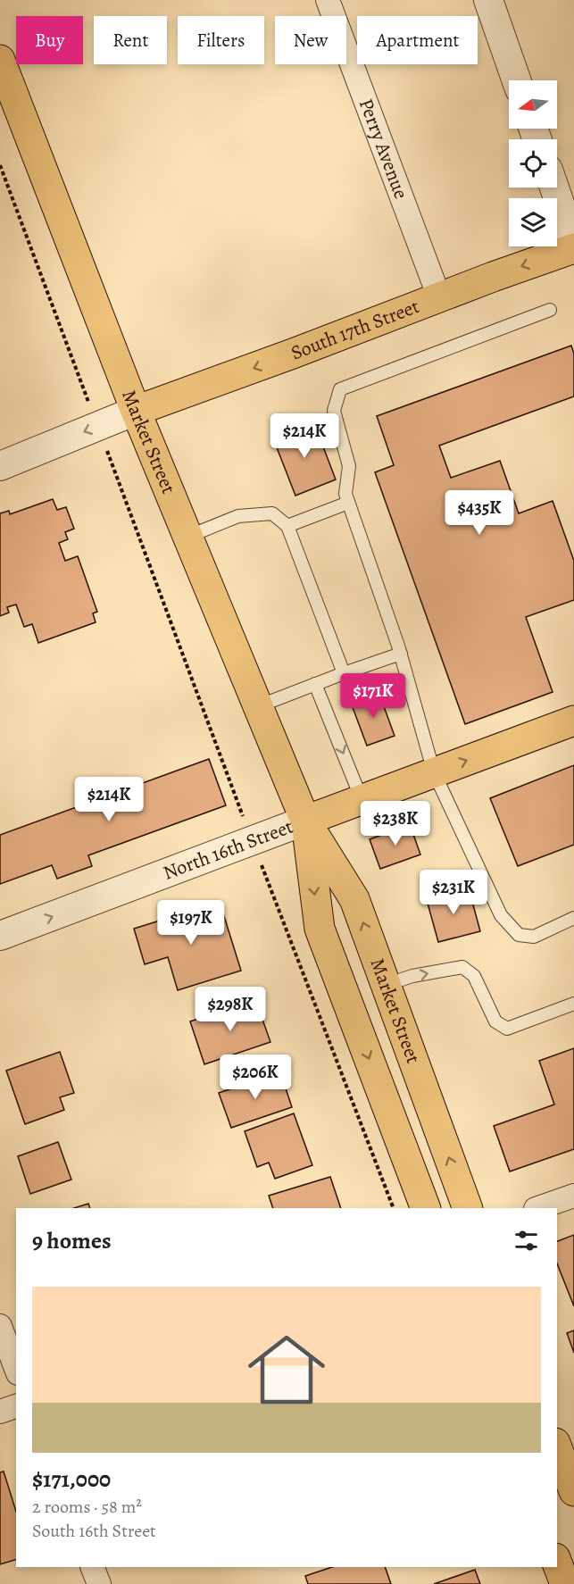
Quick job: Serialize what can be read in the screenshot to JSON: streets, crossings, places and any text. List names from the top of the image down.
{
  "streets": {
    "main road": ["South 17th Street", "Market Street"],
    "street": ["Perry Avenue", "North 16th Street"]
  },
  "crossings": [
    ["Perry Avenue", "South 17th Street"],
    ["South 17th Street", "Market Street"],
    ["Market Street", "North 16th Street"]
  ],
  "one_way": ["South 17th Street", "North 16th Street"],
  "north": "left",
  "page": {
    "chip": [
      "Buy",
      "Rent",
      "Filters",
      "New",
      "Apartment"
    ],
    "price": [
      "$214K",
      "$435K",
      "$171K",
      "$214K",
      "$238K",
      "$231K",
      "$197K",
      "$298K",
      "$206K"
    ],
    "heading": "9 homes",
    "list": [
      {
        "name": "$171,000",
        "note": "2 rooms · 58 m² · South 16th Street"
      }
    ]
  }
}
